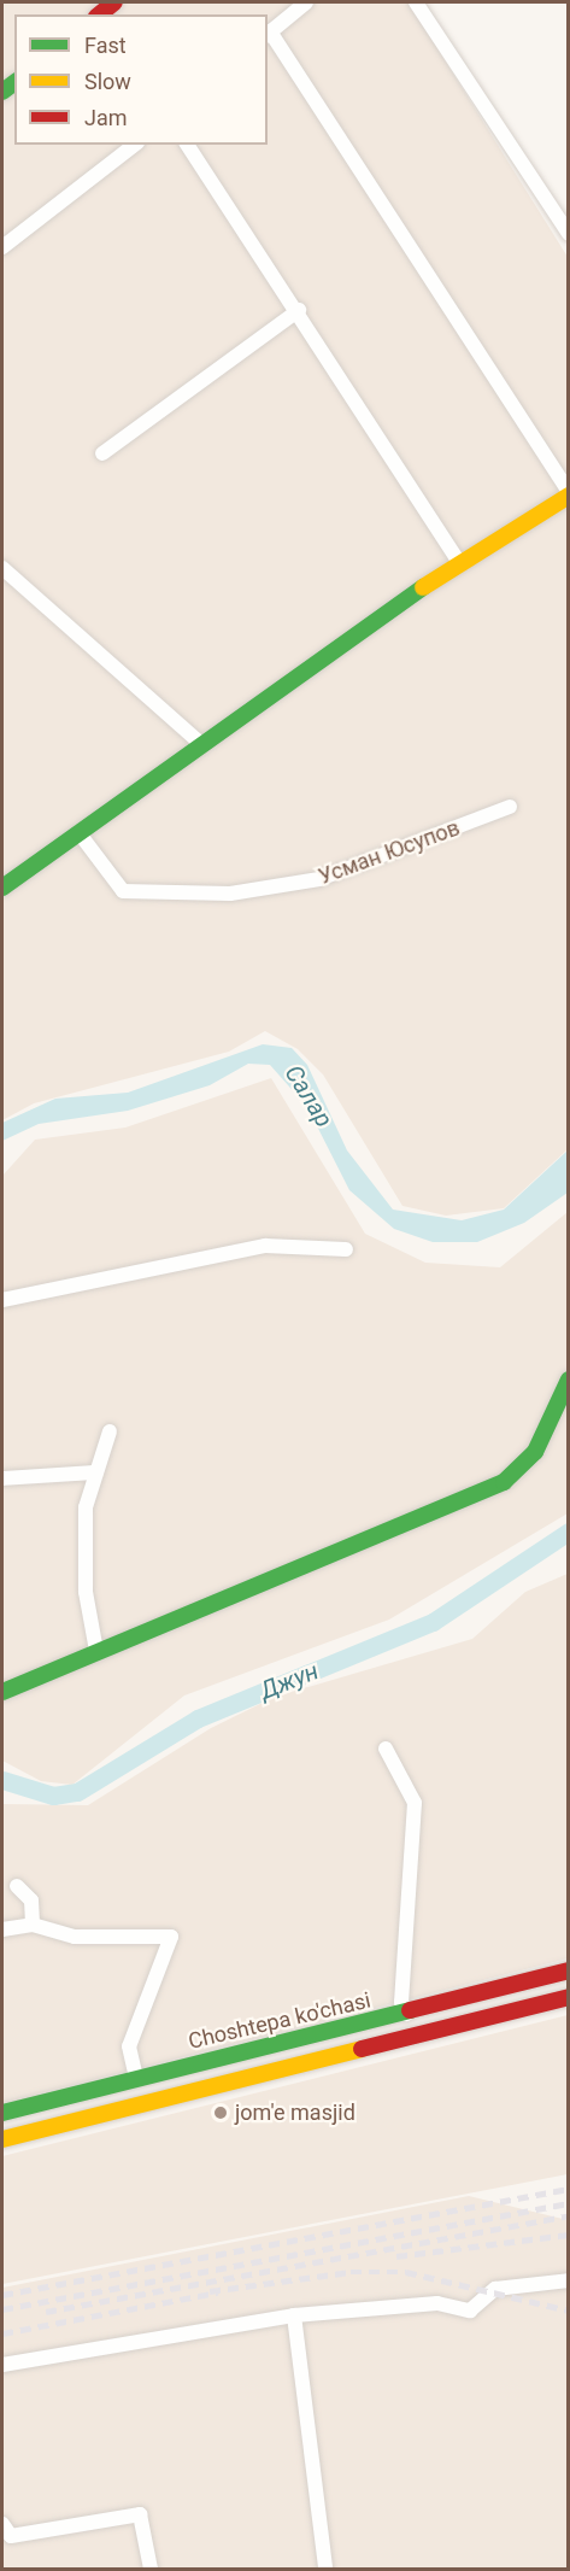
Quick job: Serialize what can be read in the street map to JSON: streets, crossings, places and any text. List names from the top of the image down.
{
  "streets": {
    "street": ["Усман Юсупов", "Choshtepa ko'chasi"]
  },
  "water": ["Салар", "Джун"],
  "places": ["jom'e masjid"],
  "legend": ["Fast", "Slow", "Jam"]
}
